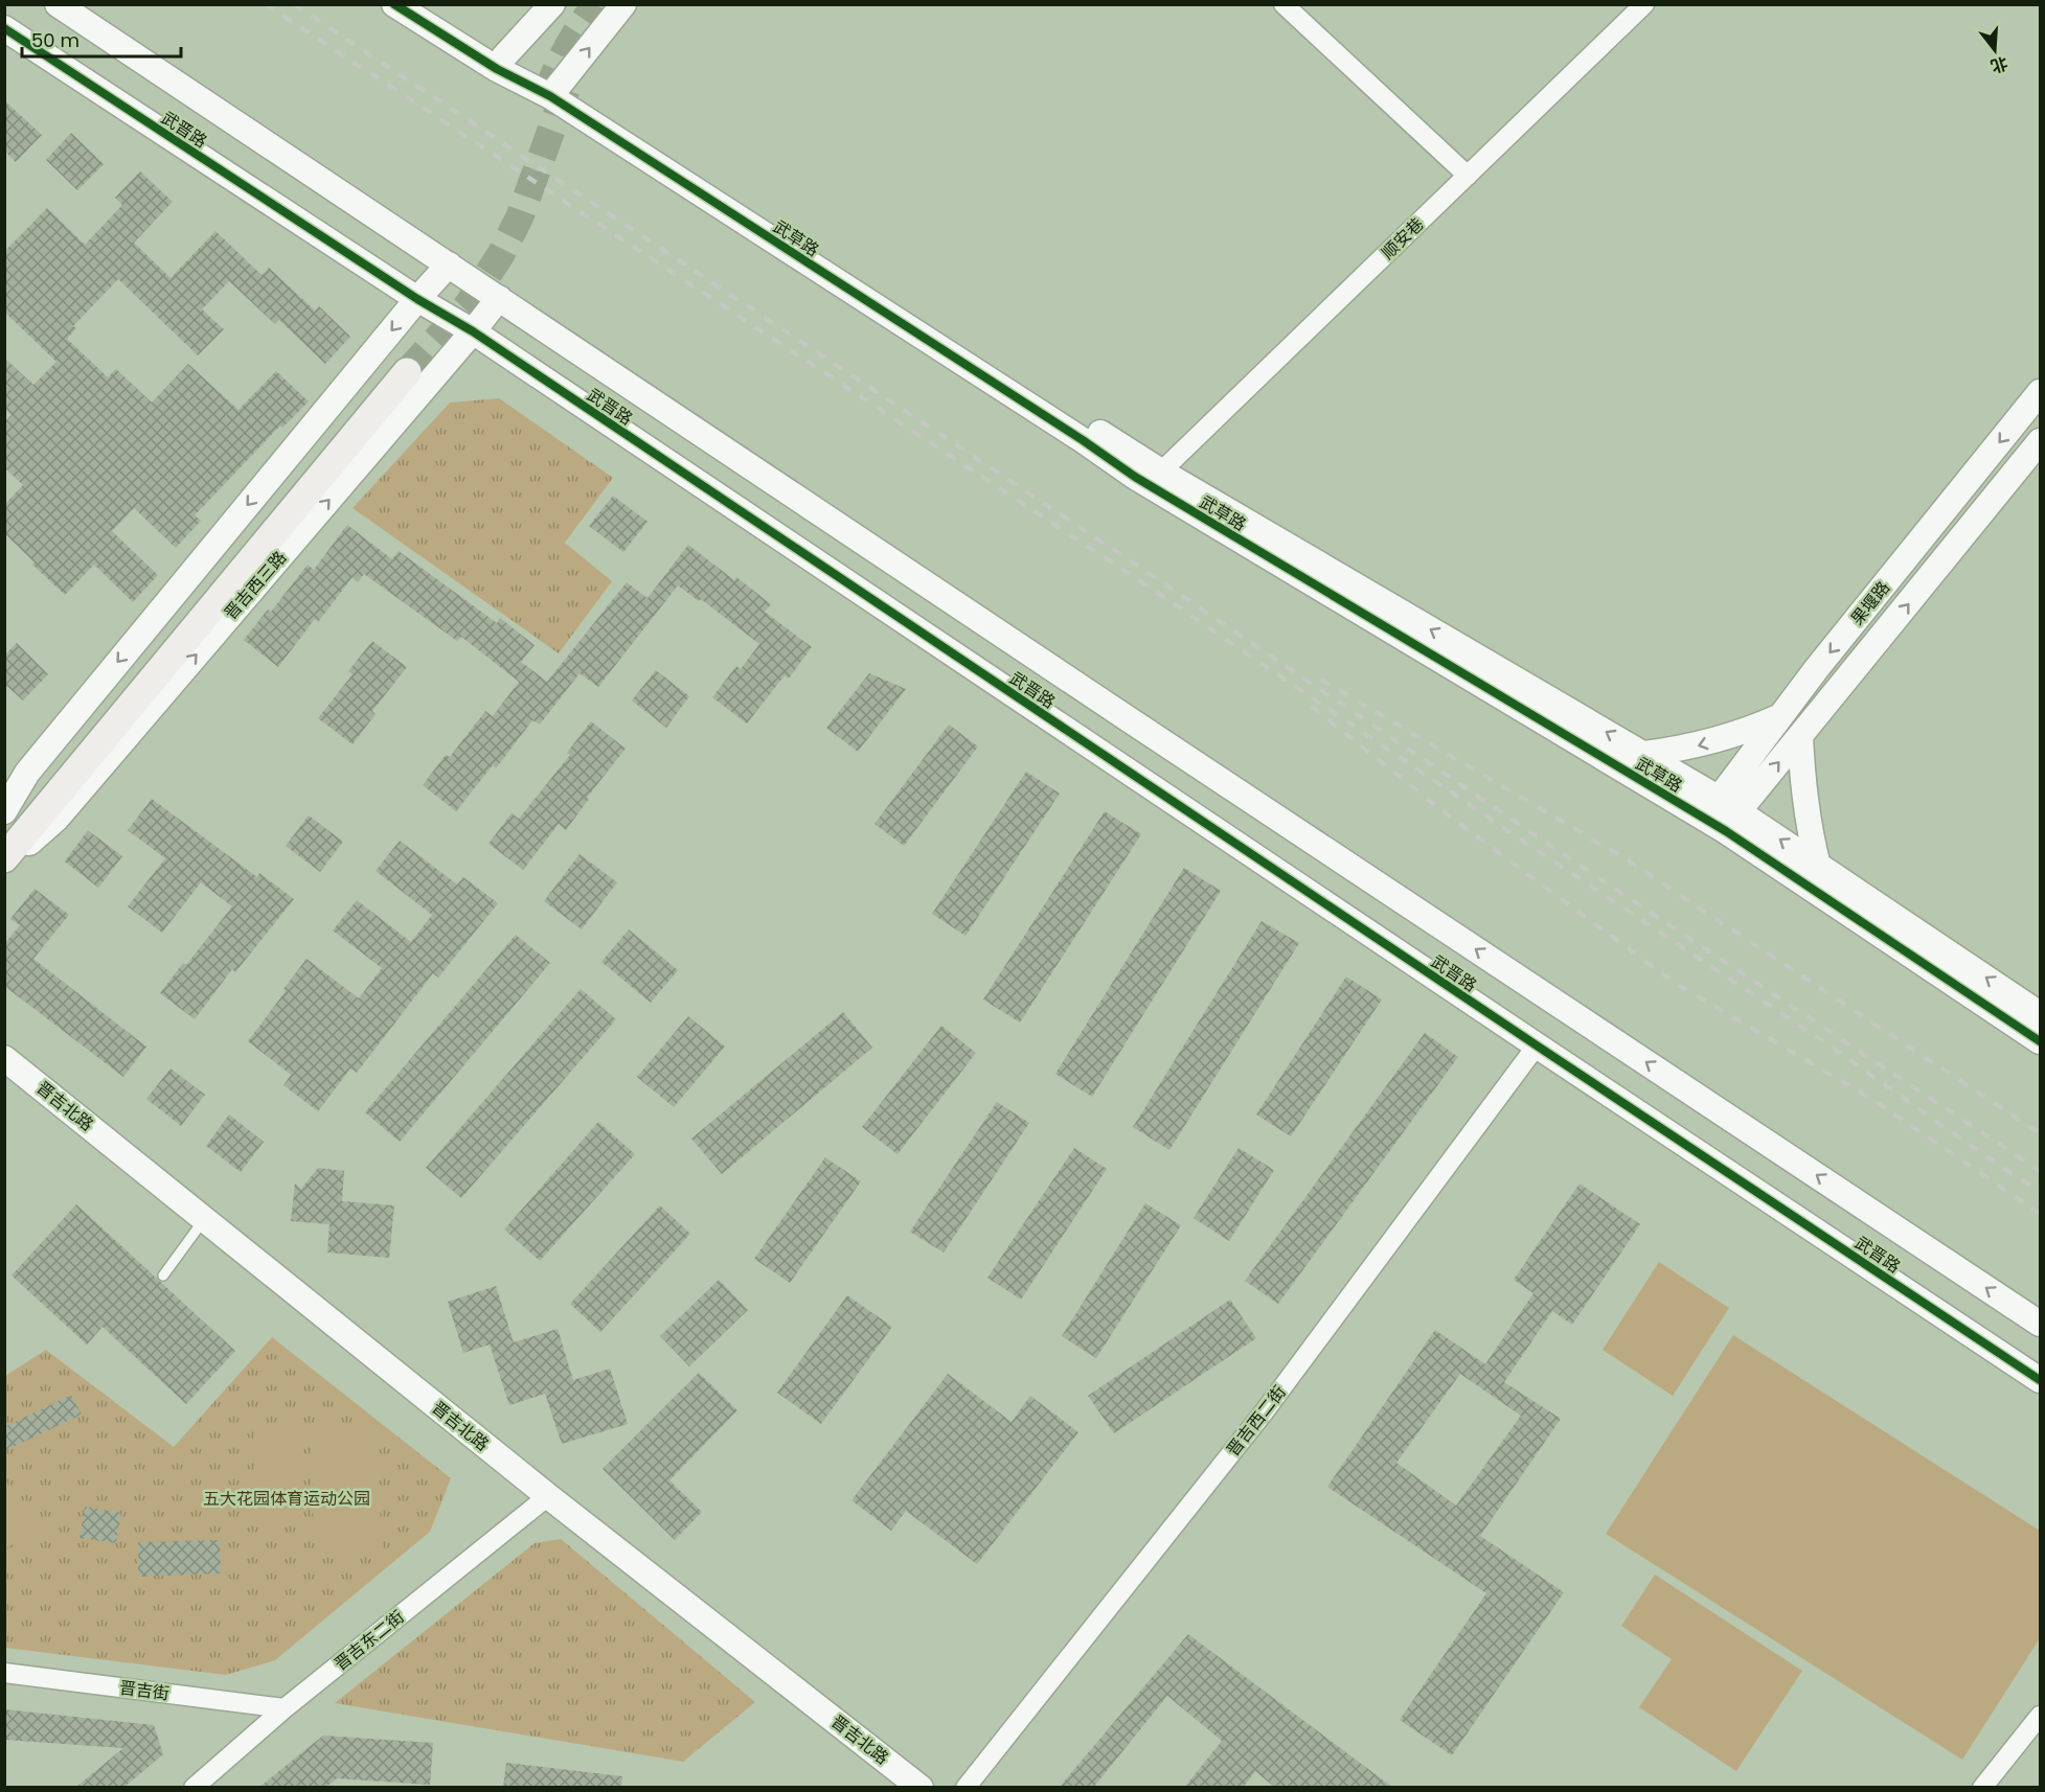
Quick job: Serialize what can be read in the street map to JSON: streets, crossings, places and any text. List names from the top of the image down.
{
  "streets": {
    "main road": ["晋吉西三路"],
    "street": [
      "武晋路",
      "武草路",
      "顺安巷",
      "果堰路",
      "晋吉北路",
      "晋吉西二街",
      "晋吉东二街",
      "晋吉街"
    ]
  },
  "crossings": [
    ["武晋路", "晋吉西三路"],
    ["武晋路", "晋吉西二街"],
    ["武草路", "顺安巷"],
    ["武草路", "果堰路"],
    ["晋吉北路", "晋吉东二街"],
    ["晋吉东二街", "晋吉街"]
  ],
  "parks": ["五大花园体育运动公园"],
  "scale_bar": "50 m",
  "north": "bottom"
}
